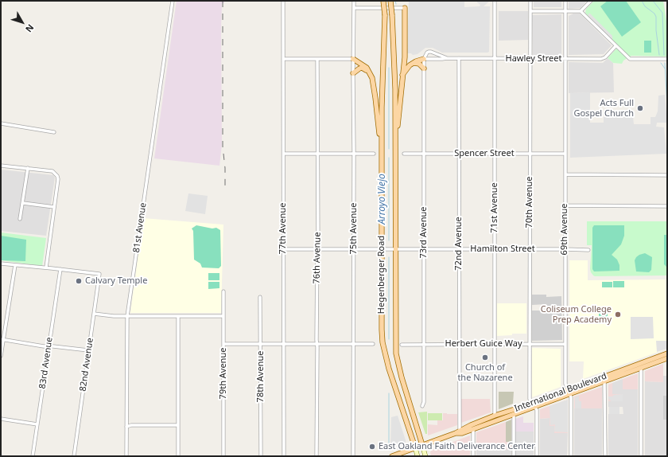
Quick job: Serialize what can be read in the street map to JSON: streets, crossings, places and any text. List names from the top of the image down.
{
  "streets": {
    "main road": ["Hegenberger Road", "International Boulevard"],
    "street": [
      "Hawley Street",
      "Spencer Street",
      "70th Avenue",
      "71st Avenue",
      "81st Avenue",
      "77th Avenue",
      "75th Avenue",
      "69th Avenue",
      "73rd Avenue",
      "72nd Avenue",
      "Hamilton Street",
      "76th Avenue",
      "Herbert Guice Way",
      "83rd Avenue",
      "82nd Avenue",
      "79th Avenue",
      "78th Avenue"
    ]
  },
  "crossings": [
    ["Hawley Street", "70th Avenue"],
    ["Hawley Street", "71st Avenue"],
    ["Hawley Street", "69th Avenue"],
    ["Hawley Street", "73rd Avenue"],
    ["Hawley Street", "72nd Avenue"],
    ["Spencer Street", "70th Avenue"],
    ["Spencer Street", "71st Avenue"],
    ["Spencer Street", "69th Avenue"],
    ["Spencer Street", "73rd Avenue"],
    ["Spencer Street", "72nd Avenue"],
    ["70th Avenue", "Hamilton Street"],
    ["70th Avenue", "Herbert Guice Way"],
    ["70th Avenue", "International Boulevard"],
    ["71st Avenue", "Hamilton Street"],
    ["71st Avenue", "Herbert Guice Way"],
    ["71st Avenue", "International Boulevard"],
    ["77th Avenue", "Hamilton Street"],
    ["75th Avenue", "Hamilton Street"],
    ["69th Avenue", "Hamilton Street"],
    ["69th Avenue", "Herbert Guice Way"],
    ["69th Avenue", "International Boulevard"],
    ["73rd Avenue", "Hamilton Street"],
    ["73rd Avenue", "Herbert Guice Way"],
    ["72nd Avenue", "Hamilton Street"],
    ["72nd Avenue", "Herbert Guice Way"],
    ["72nd Avenue", "International Boulevard"],
    ["Hamilton Street", "76th Avenue"],
    ["Hamilton Street", "Hegenberger Road"],
    ["Hegenberger Road", "International Boulevard"],
    ["83rd Avenue", "82nd Avenue"]
  ],
  "water": ["Arroyo Viejo"],
  "places": [
    "Acts Full Gospel Church",
    "Calvary Temple",
    "Coliseum College Prep Academy",
    "Church of the Nazarene",
    "East Oakland Faith Deliverance Center"
  ],
  "north": "bottom right"
}
